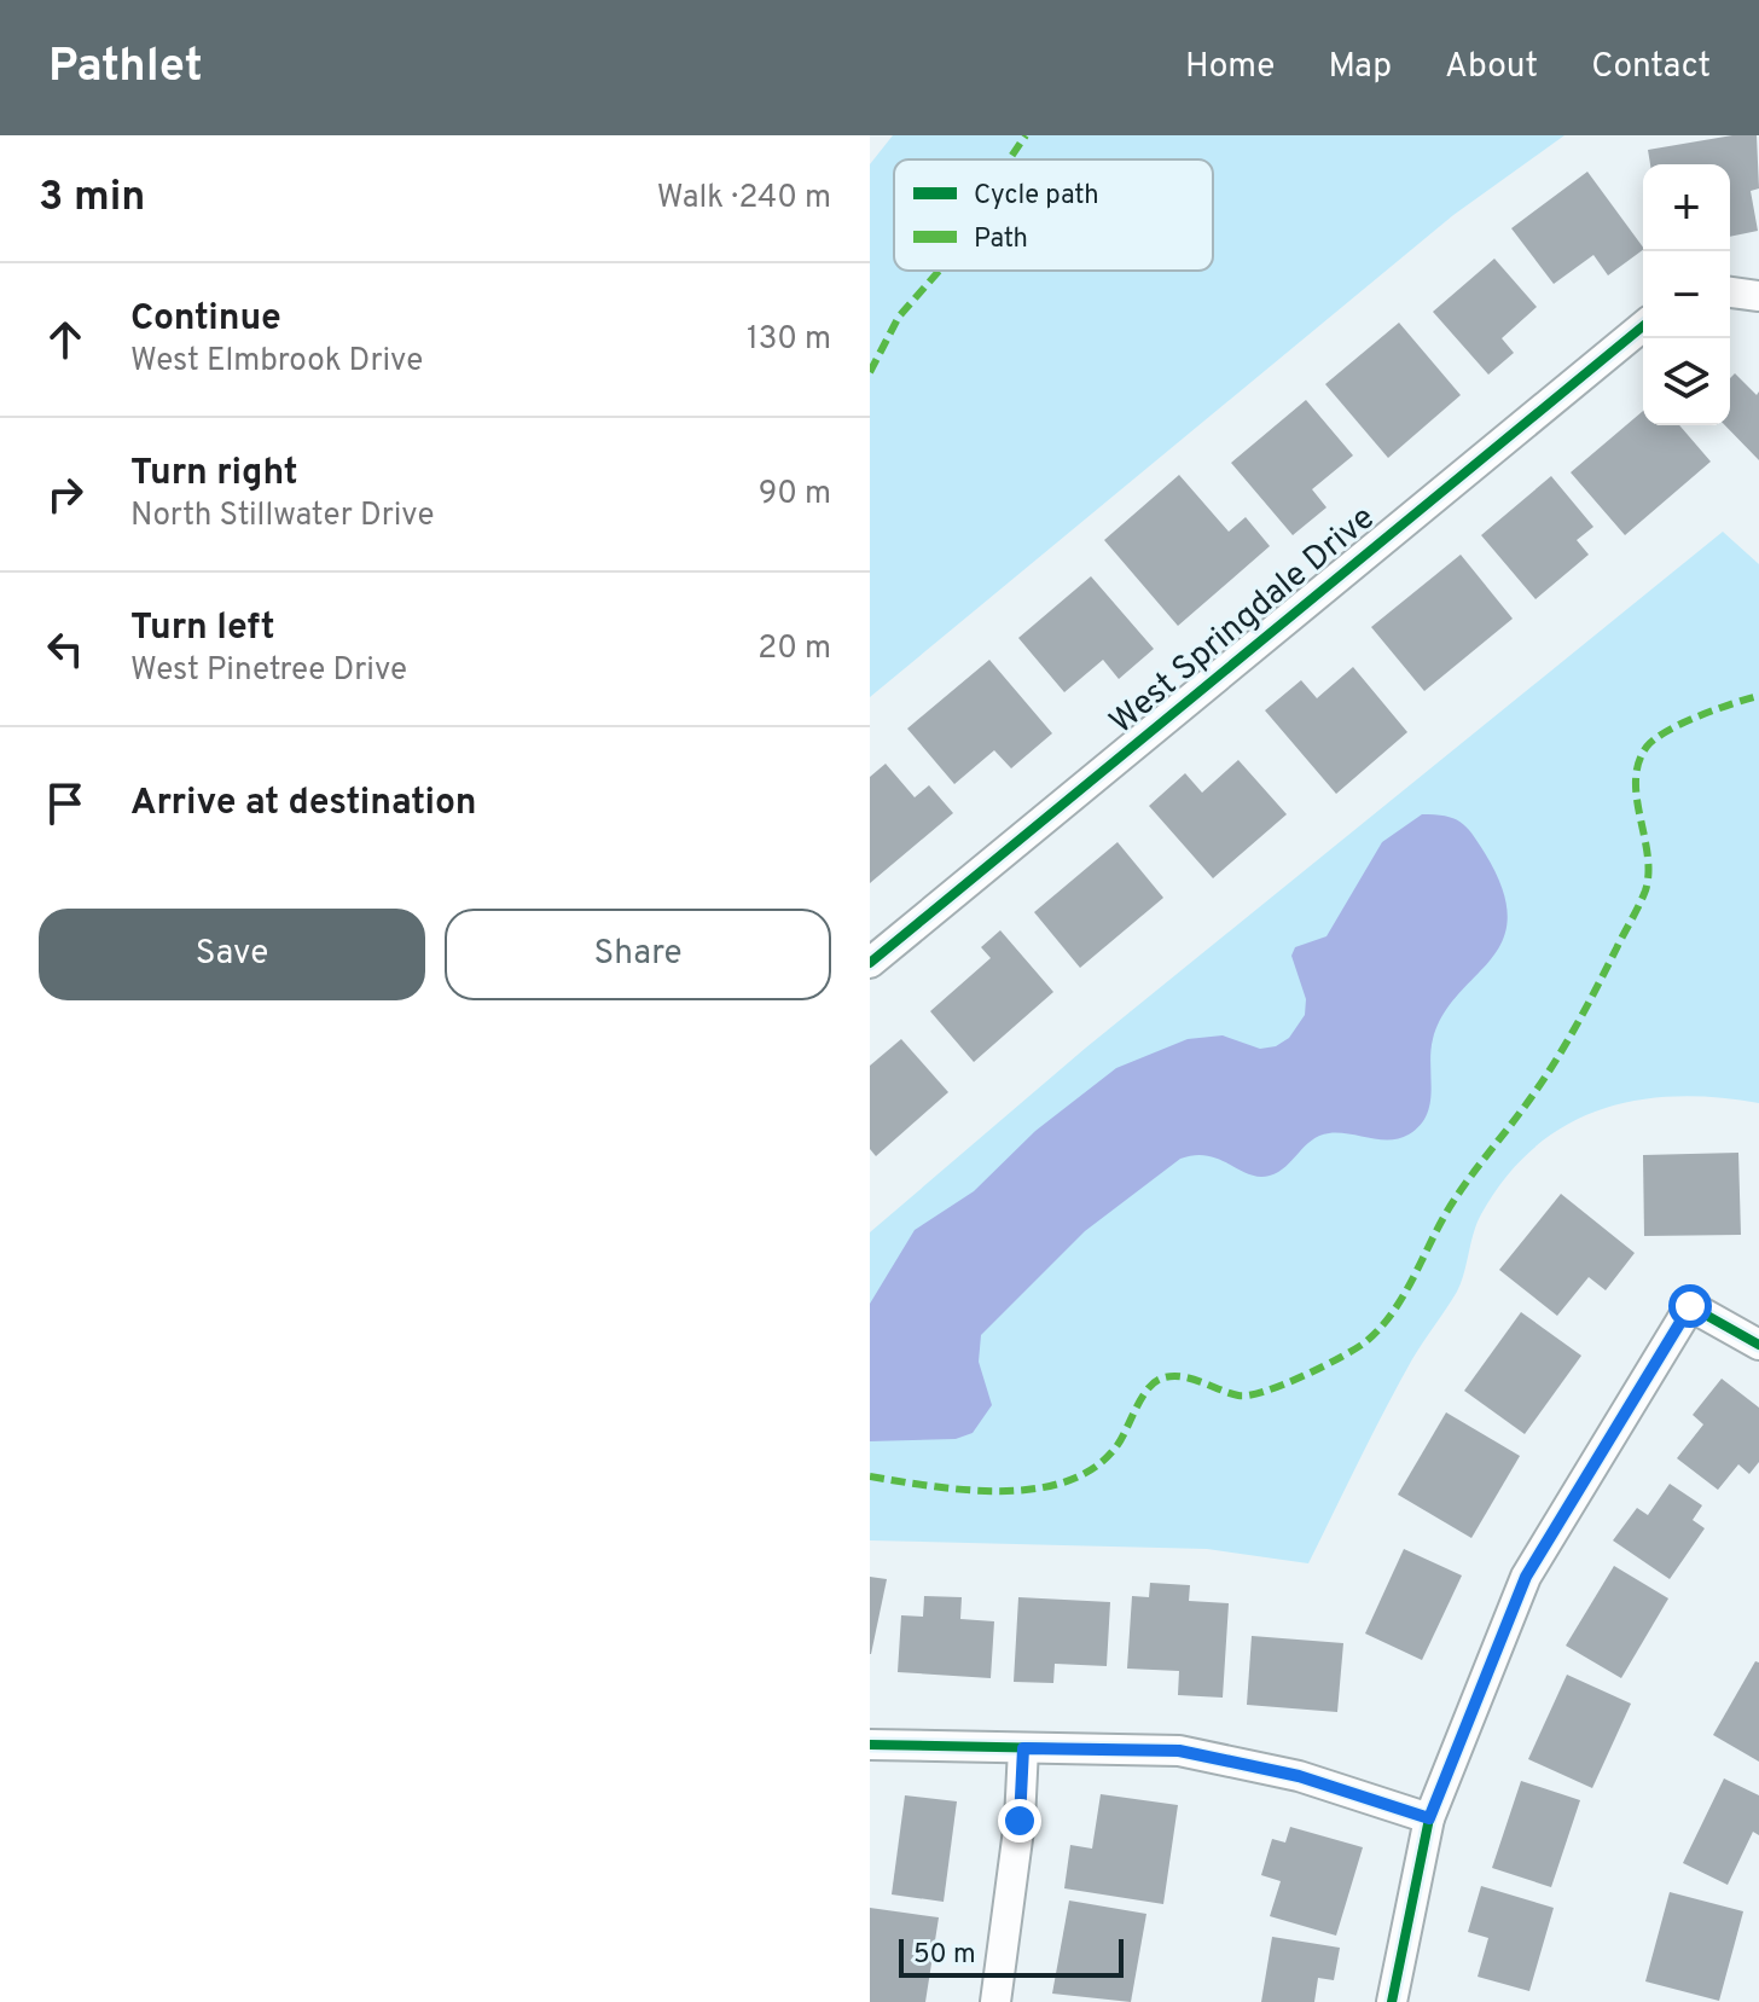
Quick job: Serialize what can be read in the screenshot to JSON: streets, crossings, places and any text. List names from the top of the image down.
{
  "streets": {
    "street": ["West Springdale Drive"]
  },
  "legend": ["Cycle path", "Path"],
  "scale_bar": "50 m",
  "page": {
    "header": "Pathlet",
    "nav": [
      "Home",
      "Map",
      "About",
      "Contact"
    ],
    "heading": ["3 min", "Walk · 240 m"],
    "map_buttons": ["+", "−"],
    "list": [
      ["Continue", "West Elmbrook Drive", "130 m"],
      ["Turn right", "North Stillwater Drive", "90 m"],
      ["Turn left", "West Pinetree Drive", "20 m"],
      "Arrive at destination"
    ],
    "buttons": ["Save", "Share"],
    "scale": "50 m"
  }
}
